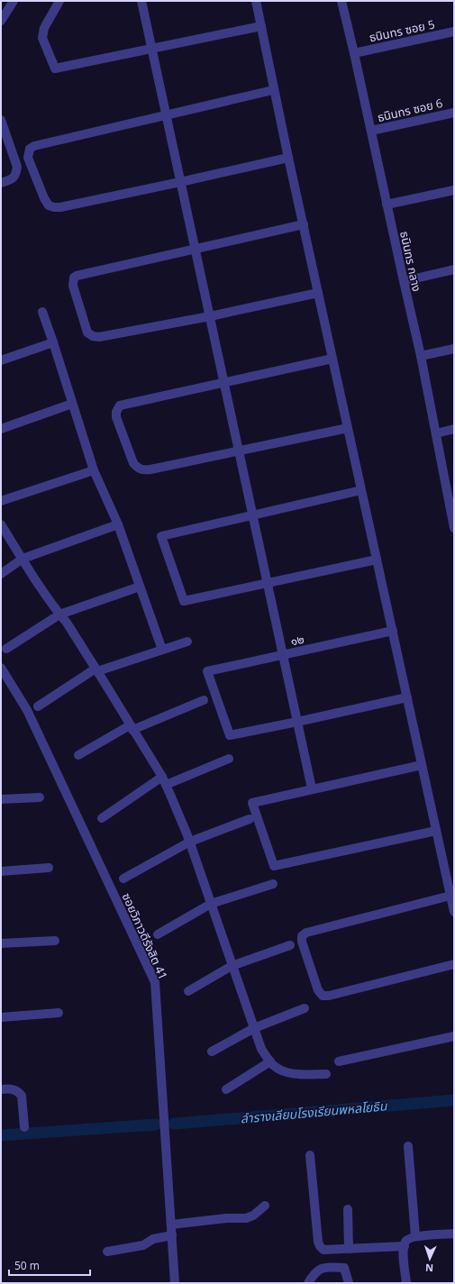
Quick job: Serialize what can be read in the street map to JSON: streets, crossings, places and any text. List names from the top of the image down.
{
  "streets": {
    "street": [
      "ธนินทร ซอย 5",
      "ธนินทร ซอย 6",
      "ธนินทร กลาง",
      "๑๒",
      "ซอยวิภาวดีรังสิต 41"
    ]
  },
  "crossings": [
    ["ธนินทร ซอย 5", "ธนินทร กลาง"],
    ["ธนินทร ซอย 6", "ธนินทร กลาง"]
  ],
  "water": ["ลำรางเลียบโรงเรียนพหลโยธิน"],
  "scale_bar": "50 m",
  "north": "bottom"
}
